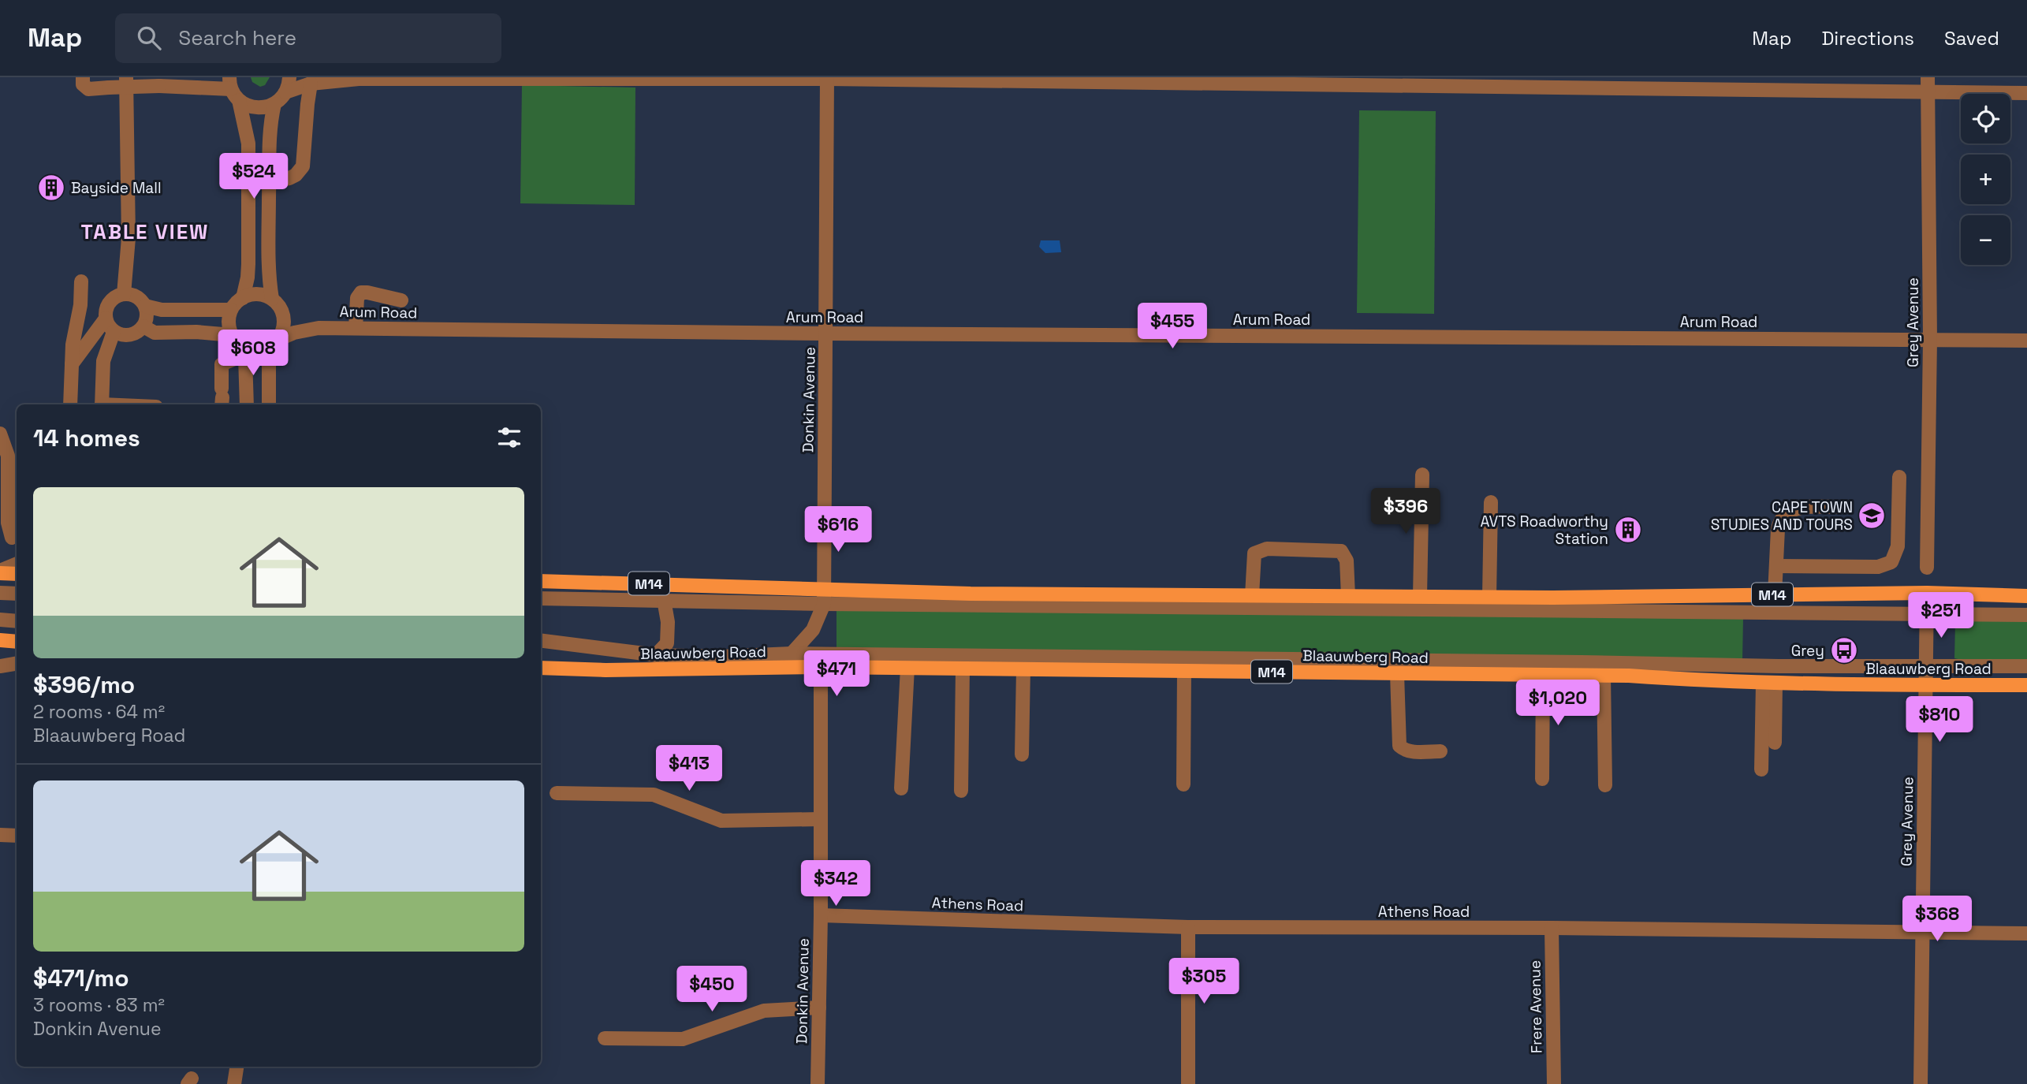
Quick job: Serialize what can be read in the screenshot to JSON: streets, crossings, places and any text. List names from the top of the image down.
{
  "streets": {
    "main road": ["M14", "Blaauwberg Road"],
    "street": [
      "Arum Road",
      "Grey Avenue",
      "Donkin Avenue",
      "Athens Road",
      "Frere Avenue"
    ]
  },
  "crossings": [
    ["Arum Road", "Grey Avenue"],
    ["Arum Road", "Donkin Avenue"],
    ["Grey Avenue", "M14"],
    ["Grey Avenue", "Blaauwberg Road"],
    ["Grey Avenue", "Athens Road"],
    ["Donkin Avenue", "M14"],
    ["Donkin Avenue", "Blaauwberg Road"],
    ["Donkin Avenue", "Athens Road"],
    ["Athens Road", "Frere Avenue"]
  ],
  "districts": ["TABLE VIEW"],
  "places": {
    "building": ["Bayside Mall", "AVTS Roadworthy Station"],
    "school or university": ["CAPE TOWN STUDIES AND TOURS"],
    "bus stop": ["Grey"]
  },
  "page": {
    "header": "Map",
    "search": "Search here",
    "nav": ["Map", "Directions", "Saved"],
    "map_buttons": ["+", "−"],
    "price": [
      "$524",
      "$455",
      "$608",
      "$396",
      "$616",
      "$251",
      "$471",
      "$1,020",
      "$810",
      "$413",
      "$342",
      "$368",
      "$305",
      "$450"
    ],
    "heading": "14 homes",
    "list": [
      {
        "name": "$396/mo",
        "note": "2 rooms · 64 m² · Blaauwberg Road"
      },
      {
        "name": "$471/mo",
        "note": "3 rooms · 83 m² · Donkin Avenue"
      }
    ]
  }
}
